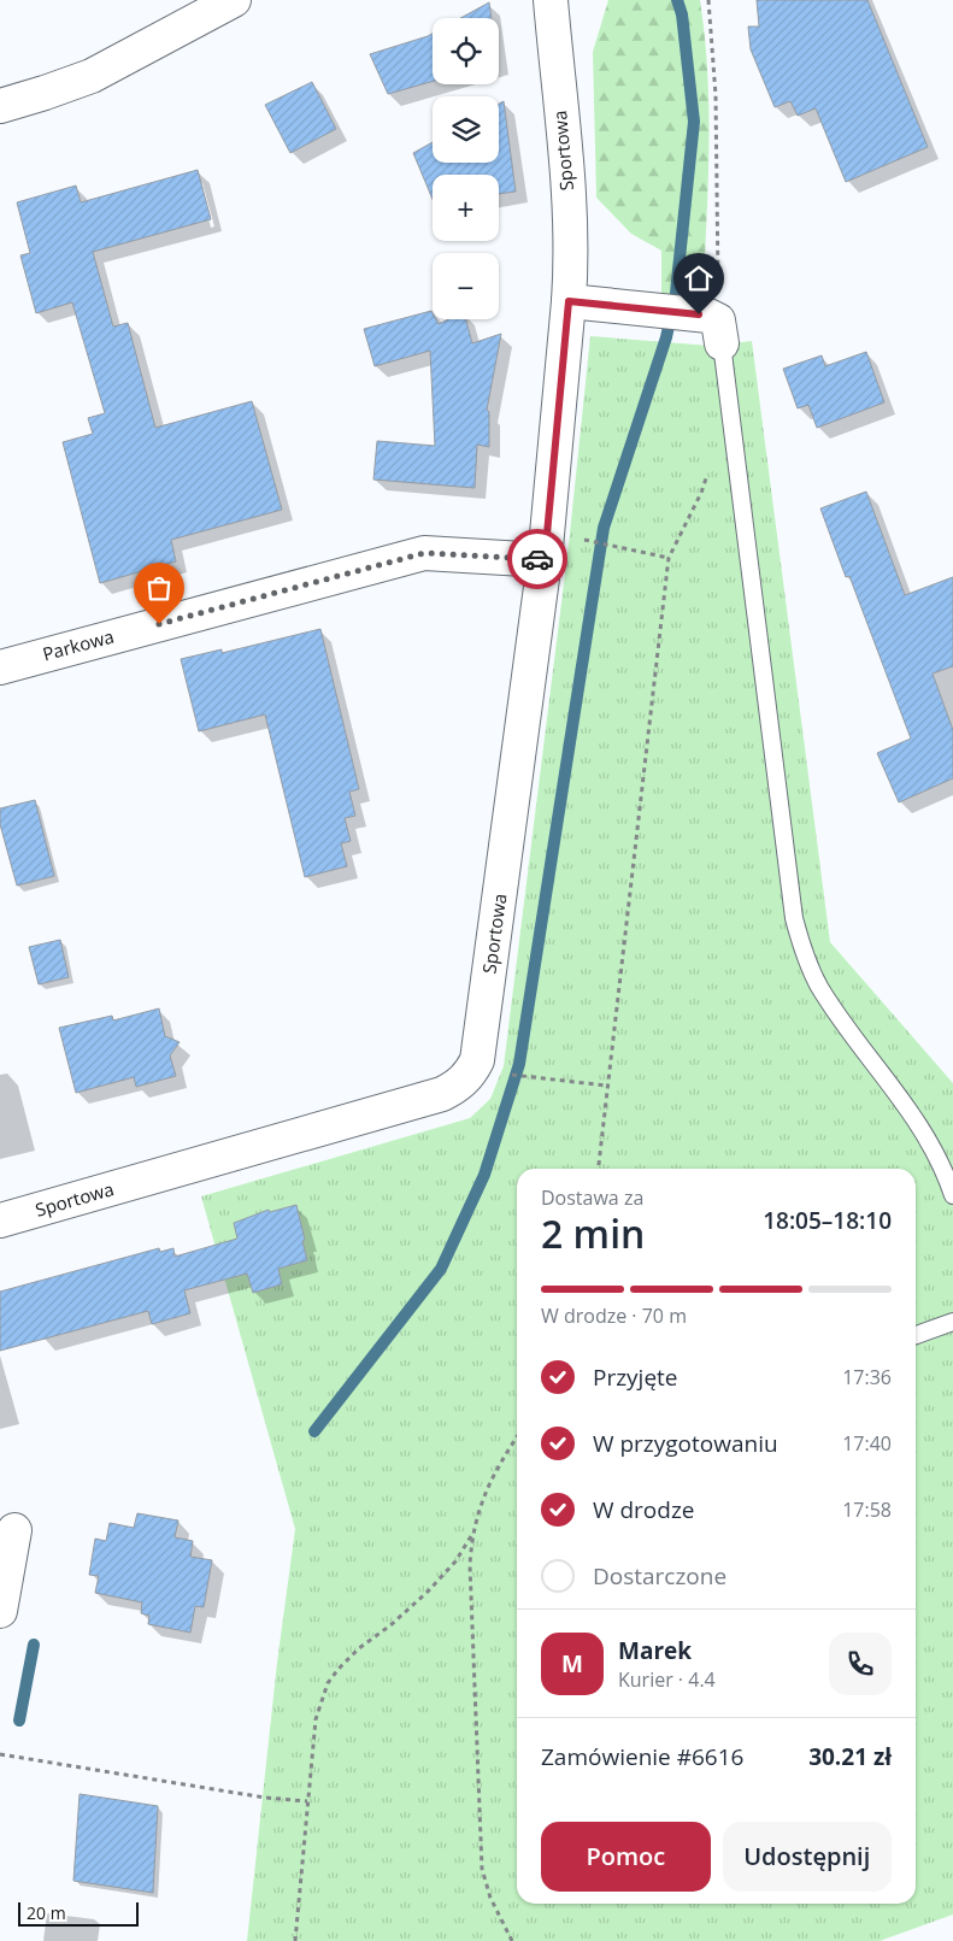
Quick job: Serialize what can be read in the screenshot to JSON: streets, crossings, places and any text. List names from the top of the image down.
{
  "streets": {
    "street": ["Sportowa", "Parkowa"]
  },
  "crossings": [
    ["Sportowa", "Parkowa"]
  ],
  "scale_bar": "20 m",
  "page": {
    "map_buttons": ["+", "−"],
    "heading": ["2 min", "Dostawa za", "18:05–18:10"],
    "panel": [
      "Marek",
      "Kurier · 4.4",
      "Zamówienie #6616",
      "30.21 zł"
    ],
    "bar": "W drodze · 70 m",
    "list": [
      ["Przyjęte", "17:36"],
      ["W przygotowaniu", "17:40"],
      ["W drodze", "17:58"],
      "Dostarczone"
    ],
    "round": "M",
    "buttons": ["Pomoc", "Udostępnij"],
    "scale": "20 m"
  }
}
